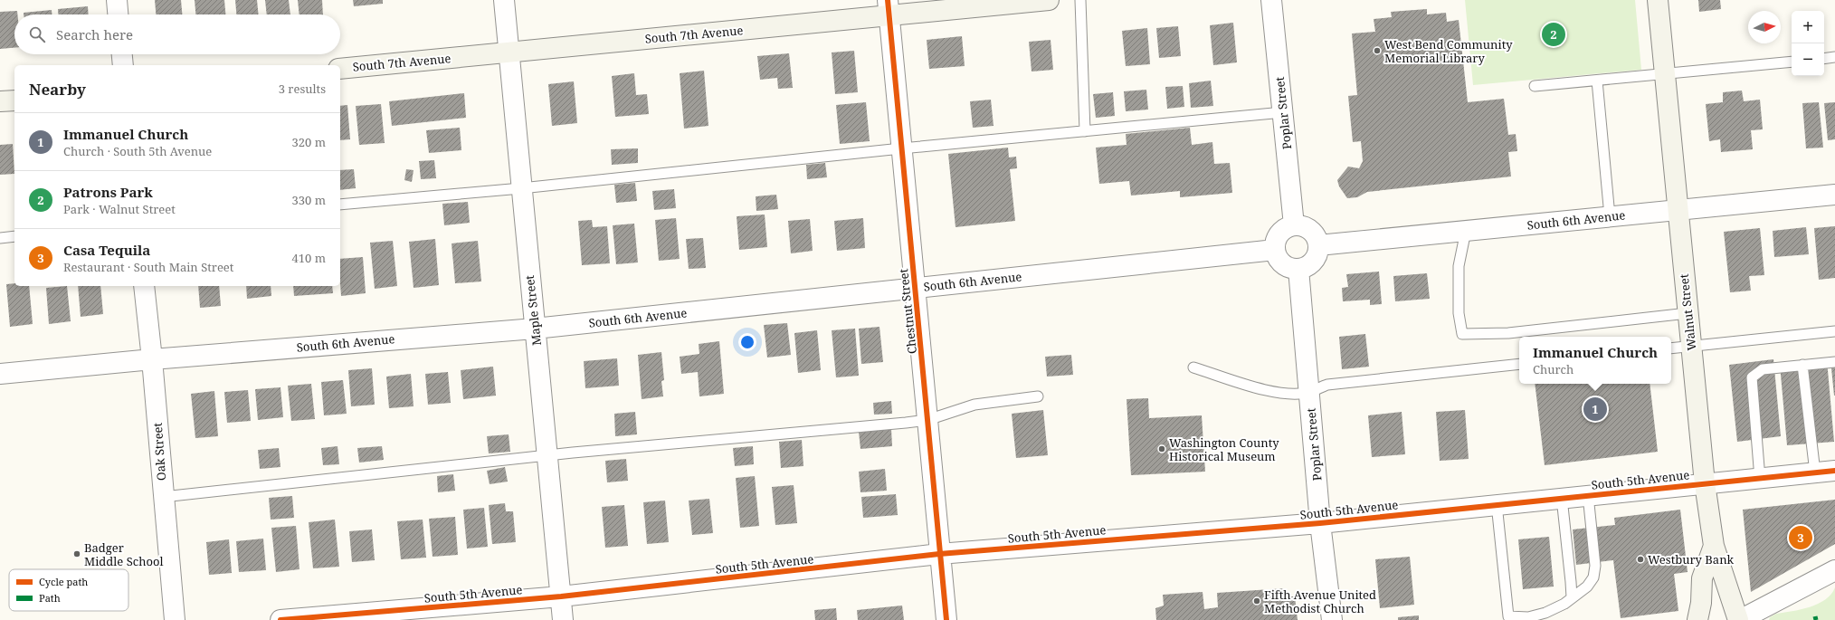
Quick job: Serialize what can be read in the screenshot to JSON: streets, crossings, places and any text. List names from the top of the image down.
{
  "streets": {
    "street": [
      "South 7th Avenue",
      "Poplar Street",
      "South 6th Avenue",
      "Maple Street",
      "Chestnut Street",
      "Walnut Street",
      "Oak Street",
      "South 5th Avenue"
    ]
  },
  "crossings": [
    ["South 7th Avenue", "Maple Street"],
    ["South 7th Avenue", "Chestnut Street"],
    ["Poplar Street", "South 6th Avenue"],
    ["Poplar Street", "South 5th Avenue"],
    ["South 6th Avenue", "Maple Street"],
    ["South 6th Avenue", "Chestnut Street"],
    ["South 6th Avenue", "Walnut Street"],
    ["South 6th Avenue", "Oak Street"],
    ["Maple Street", "South 5th Avenue"],
    ["Chestnut Street", "South 5th Avenue"],
    ["Walnut Street", "South 5th Avenue"]
  ],
  "places": [
    "West Bend Community Memorial Library",
    "Washington County Historical Museum",
    "Badger Middle School",
    "Westbury Bank",
    "Fifth Avenue United Methodist Church"
  ],
  "legend": ["Cycle path", "Path"],
  "north": "right",
  "page": {
    "map_buttons": ["+", "−"],
    "search": "Search here",
    "pins": ["2", "1", "3"],
    "heading": ["Nearby", "3 results"],
    "list": [
      {
        "mark": "1",
        "name": "Immanuel Church",
        "note": "Church · South 5th Avenue",
        "value": "320 m"
      },
      {
        "mark": "2",
        "name": "Patrons Park",
        "note": "Park · Walnut Street",
        "value": "330 m"
      },
      {
        "mark": "3",
        "name": "Casa Tequila",
        "note": "Restaurant · South Main Street",
        "value": "410 m"
      }
    ],
    "popup": ["Immanuel Church", "Church"]
  }
}
